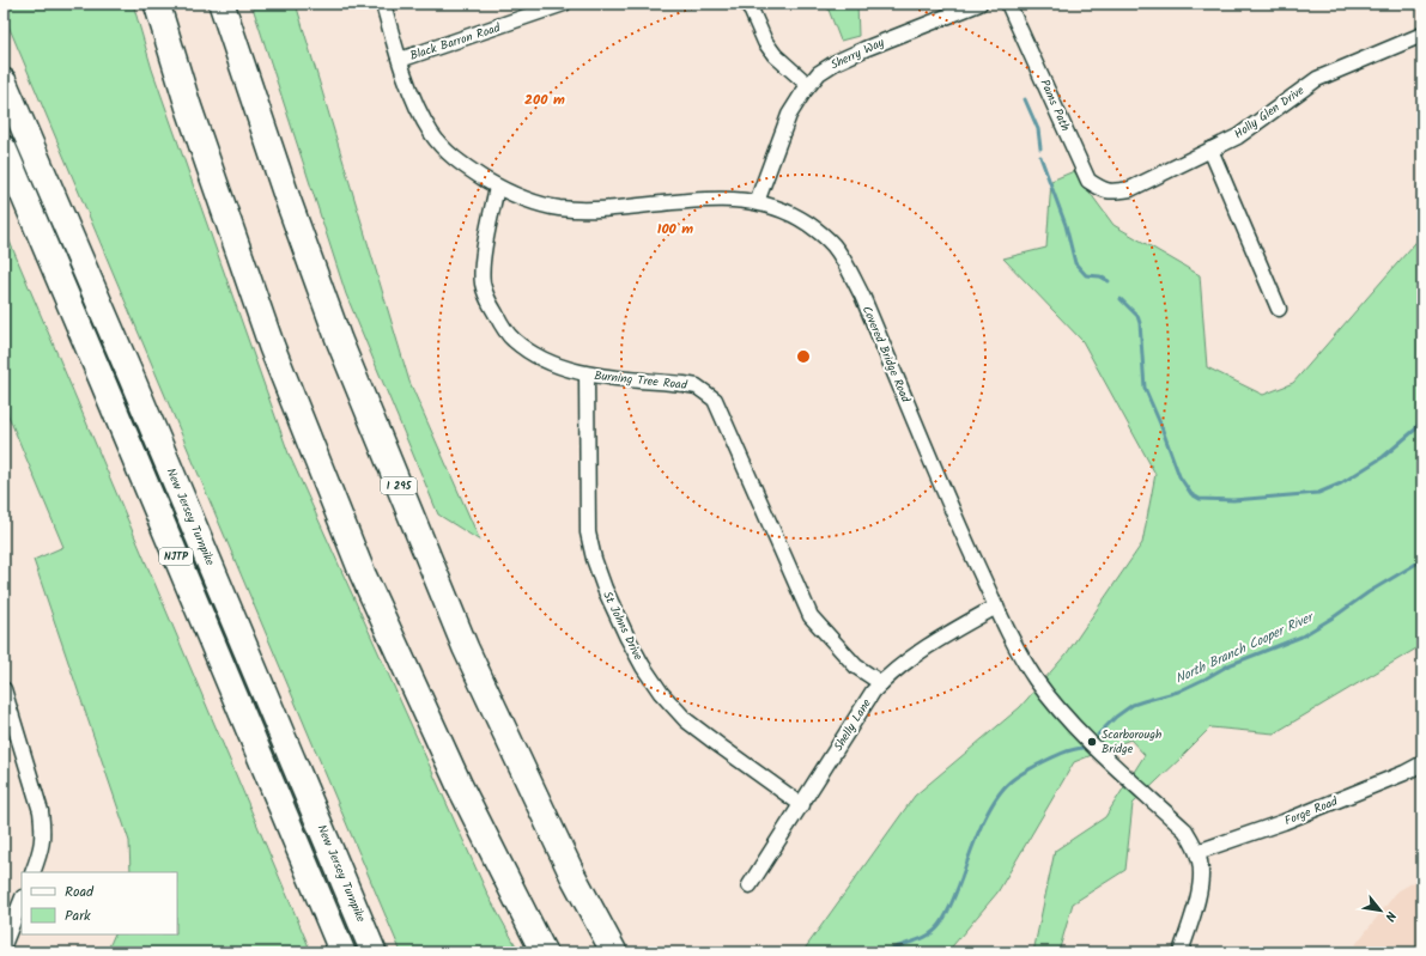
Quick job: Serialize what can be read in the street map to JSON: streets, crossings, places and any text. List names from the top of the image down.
{
  "streets": {
    "highway": ["I 295", "New Jersey Turnpike", "NJTP"],
    "street": [
      "Black Barron Road",
      "Sherry Way",
      "Pams Path",
      "Holly Glen Drive",
      "Covered Bridge Road",
      "Burning Tree Road",
      "St Johns Drive",
      "Shelly Lane",
      "Forge Road"
    ]
  },
  "crossings": [
    ["Black Barron Road", "Covered Bridge Road"],
    ["Sherry Way", "Covered Bridge Road"],
    ["Pams Path", "Holly Glen Drive"],
    ["Covered Bridge Road", "Burning Tree Road"],
    ["Covered Bridge Road", "Shelly Lane"],
    ["Covered Bridge Road", "Forge Road"],
    ["Burning Tree Road", "St Johns Drive"],
    ["Burning Tree Road", "Shelly Lane"],
    ["St Johns Drive", "Shelly Lane"]
  ],
  "water": ["North Branch Cooper River"],
  "places": ["Scarborough Bridge"],
  "legend": ["Road", "Park"],
  "north": "bottom right",
  "rings": ["200 m", "100 m"]
}
